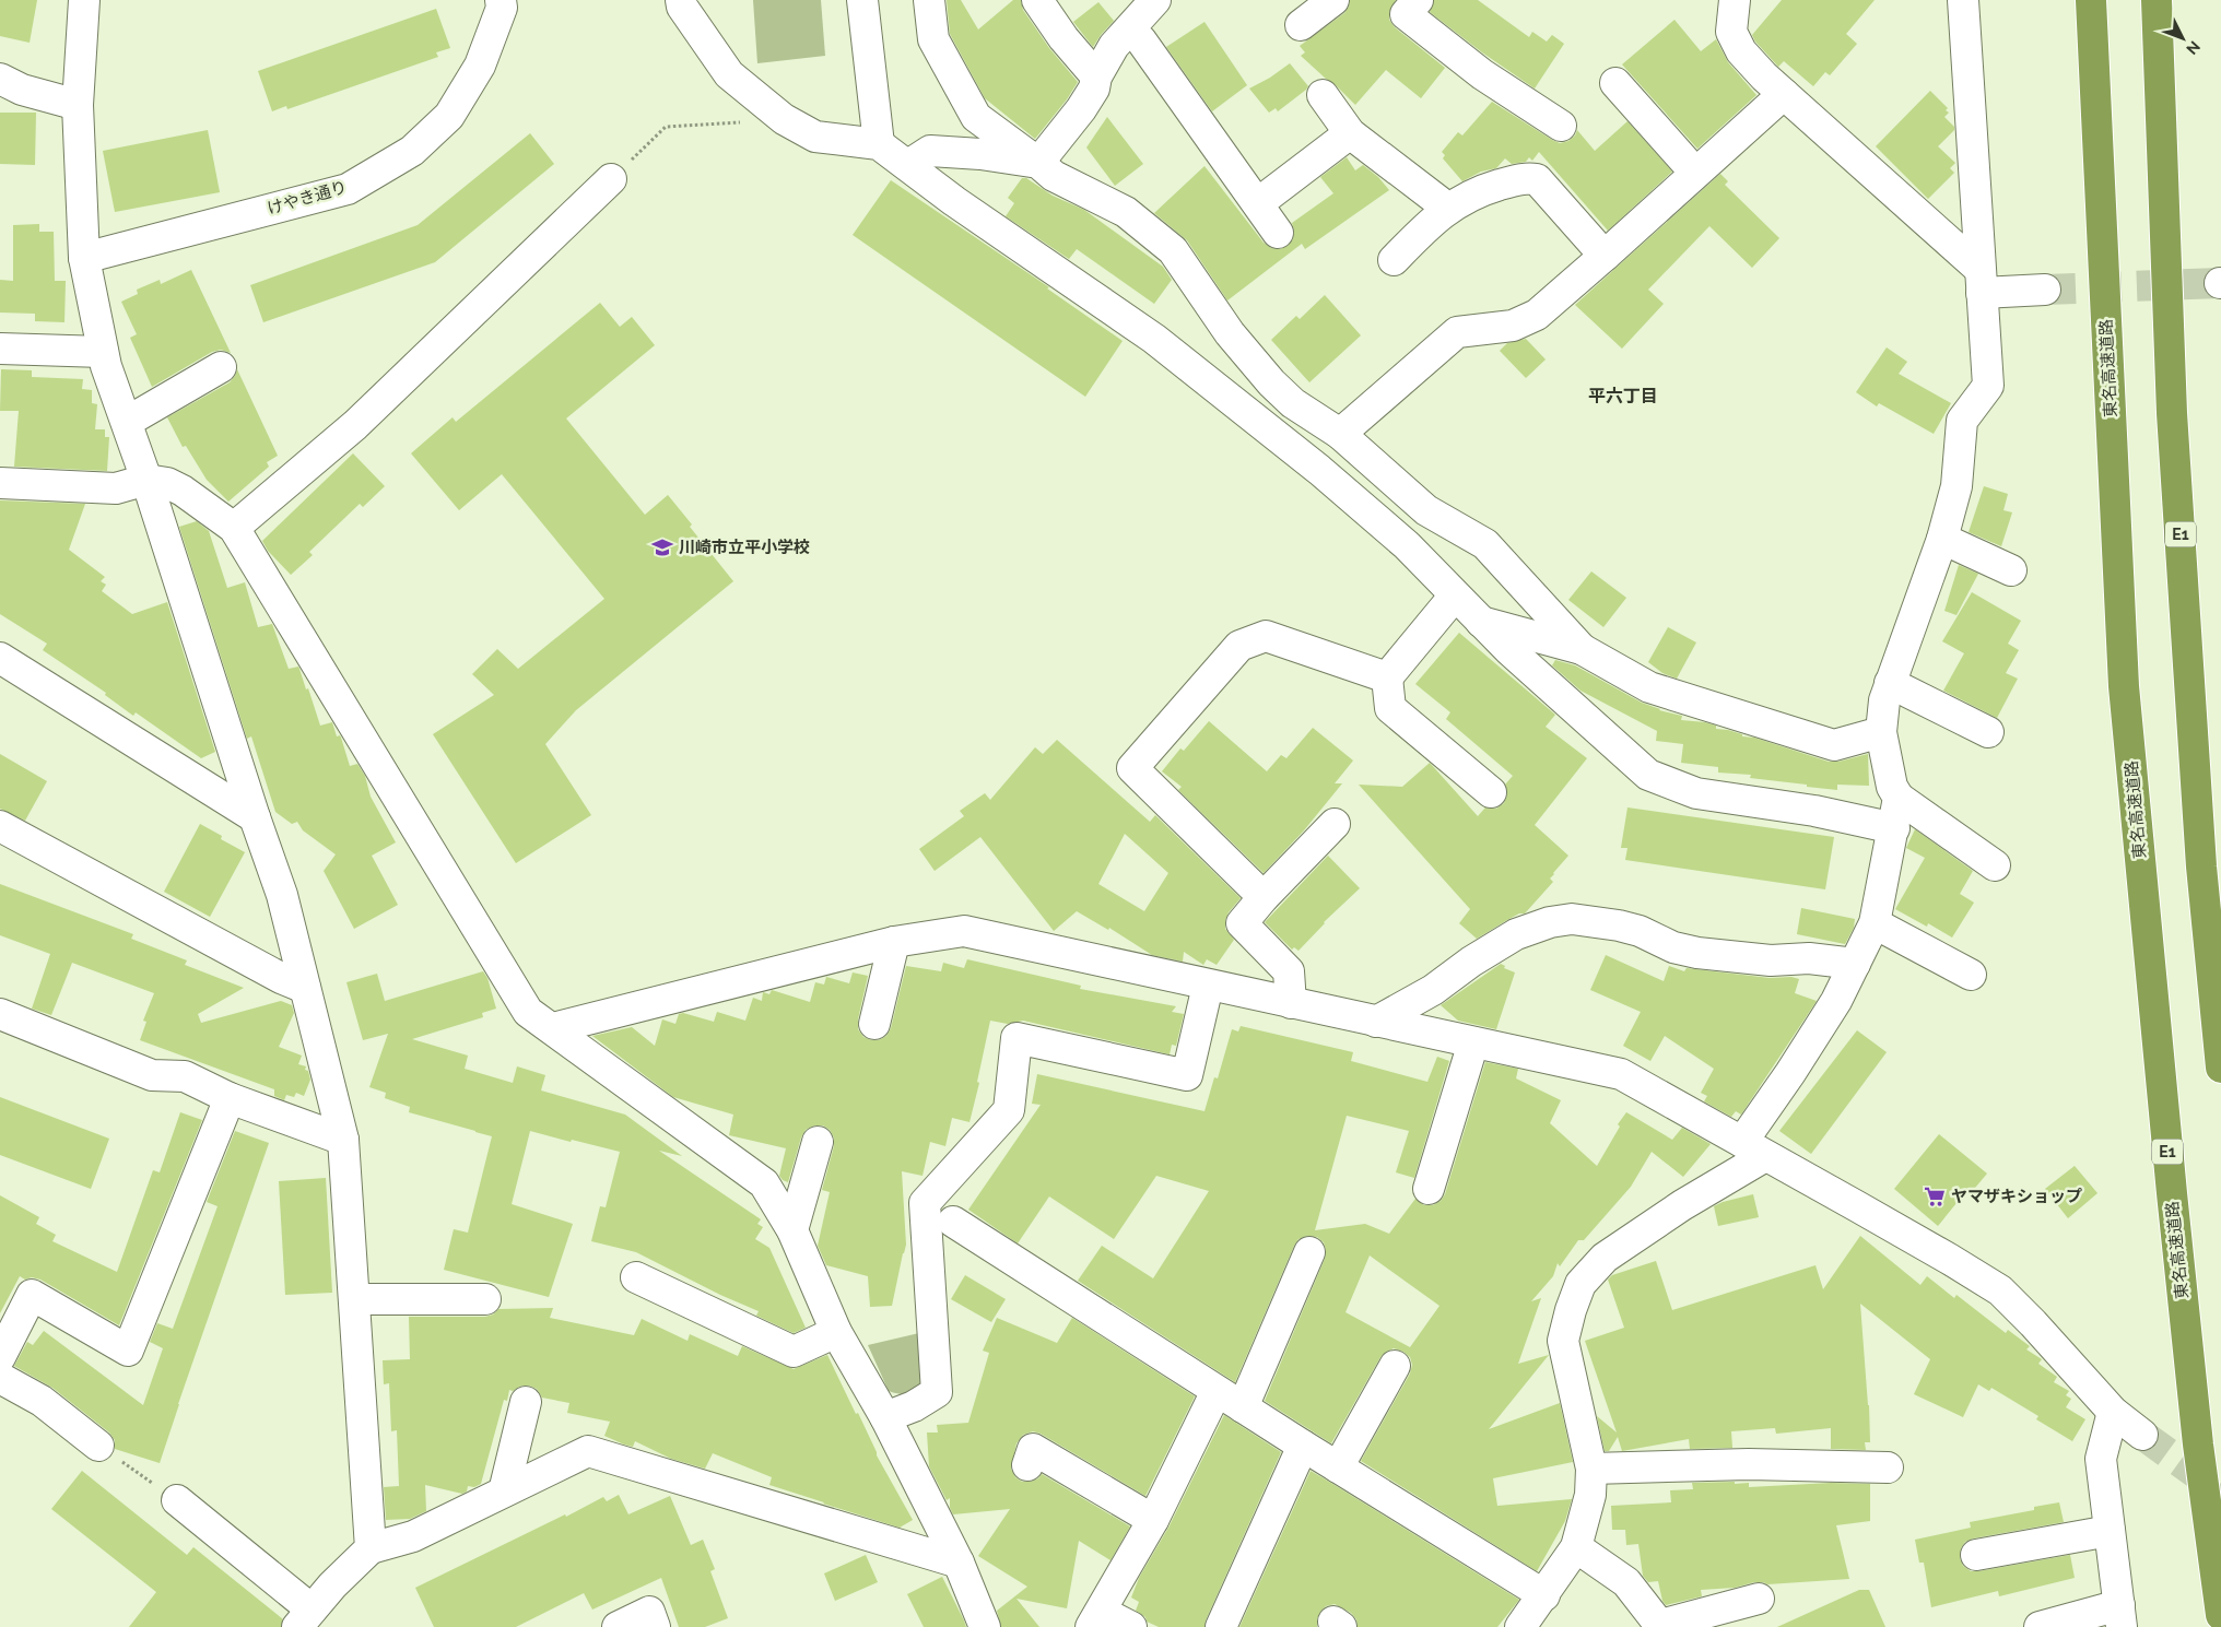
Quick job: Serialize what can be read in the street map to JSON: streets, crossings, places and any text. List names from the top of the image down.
{
  "streets": {
    "highway": ["東名高速道路", "E1"],
    "street": ["けやき通り"]
  },
  "districts": ["平六丁目"],
  "places": {
    "school or university": ["川崎市立平小学校"],
    "supermarket": ["ヤマザキショップ"]
  },
  "north": "bottom right"
}
